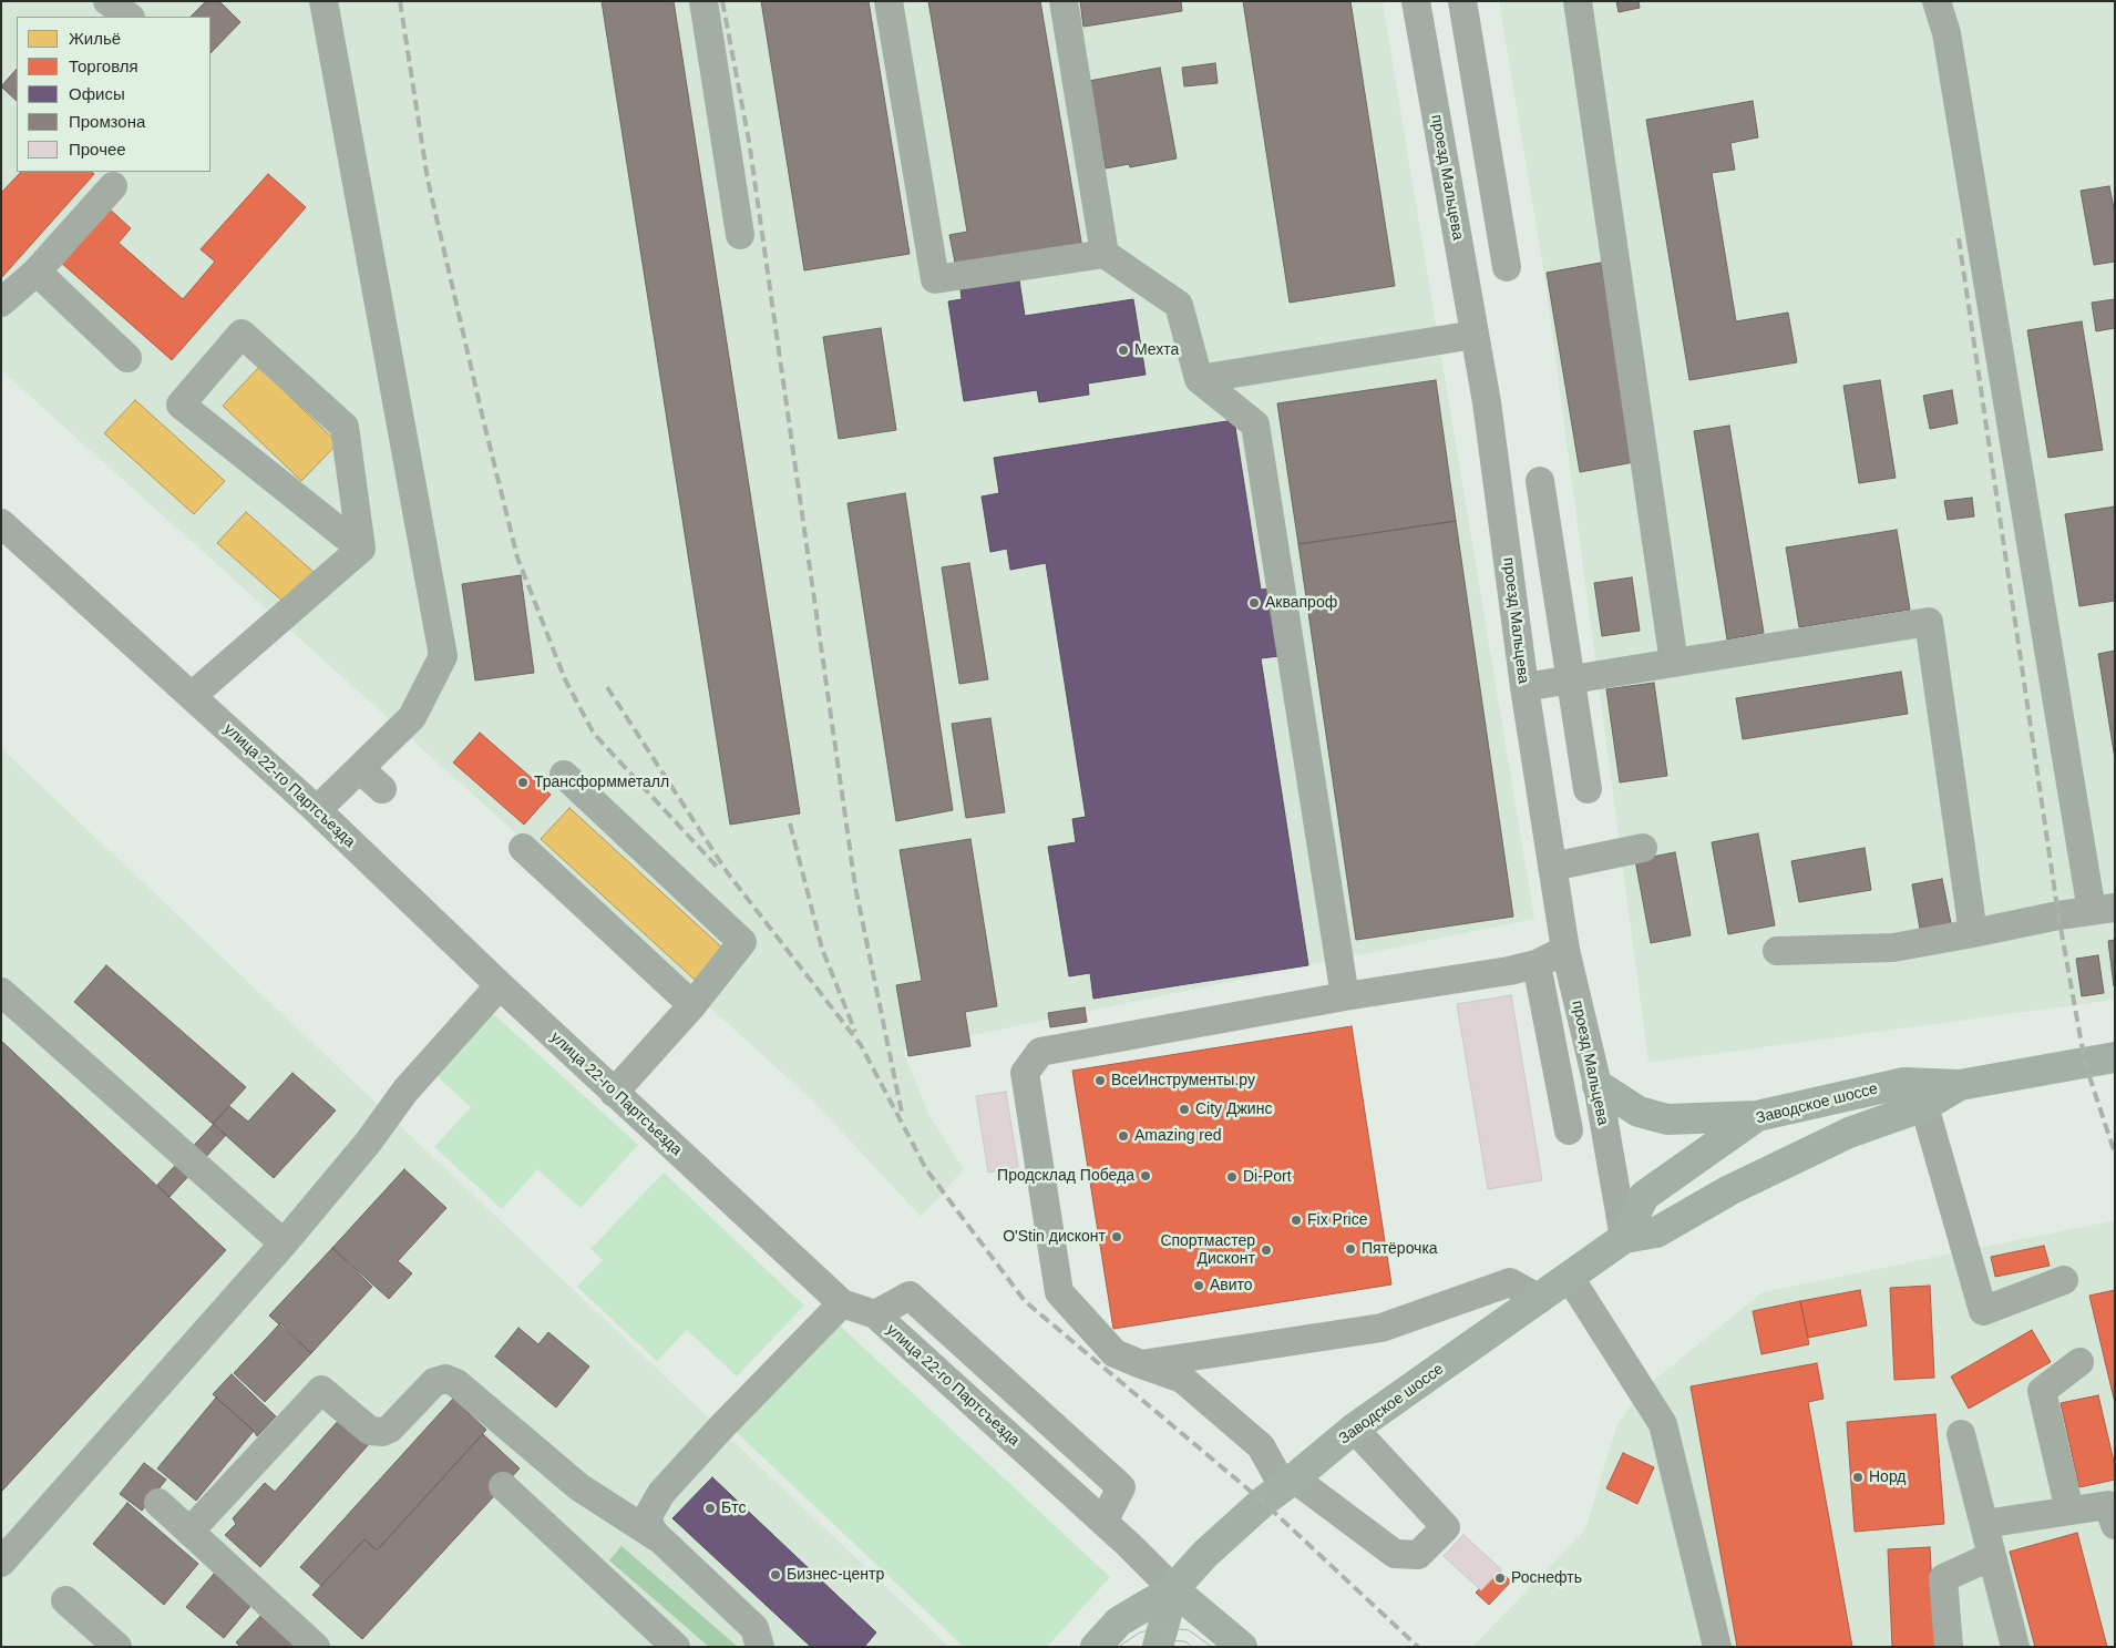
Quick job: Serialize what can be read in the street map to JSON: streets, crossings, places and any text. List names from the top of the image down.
{
  "streets": {
    "main road": ["улица 22-го Партсъезда", "Заводское шоссе"],
    "street": ["проезд Мальцева"]
  },
  "crossings": [
    ["проезд Мальцева", "Заводское шоссе"],
    ["улица 22-го Партсъезда", "Заводское шоссе"]
  ],
  "places": [
    "Мехта",
    "Аквапроф",
    "Трансформметалл",
    "ВсеИнструменты.ру",
    "City Джинс",
    "Amazing red",
    "Продсклад Победа",
    "Di-Port",
    "Fix Price",
    "O'Stin дисконт",
    "Пятёрочка",
    "Спортмастер Дисконт",
    "Авито",
    "Норд",
    "Бтс",
    "Бизнес-центр",
    "Роснефть"
  ],
  "legend": [
    "Жильё",
    "Торговля",
    "Офисы",
    "Промзона",
    "Прочее"
  ]
}
